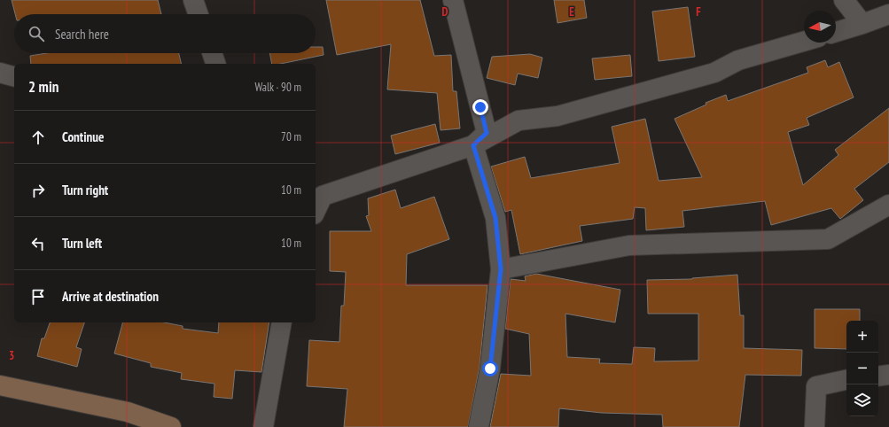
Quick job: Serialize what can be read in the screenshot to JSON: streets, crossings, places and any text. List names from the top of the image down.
{
  "north": "left",
  "page": {
    "search": "Search here",
    "heading": ["2 min", "Walk · 90 m"],
    "list": [
      ["Continue", "70 m"],
      ["Turn right", "10 m"],
      ["Turn left", "10 m"],
      "Arrive at destination"
    ],
    "map_buttons": ["+", "−"]
  },
  "grid": {
    "columns": ["D", "E", "F"],
    "rows": ["3"]
  }
}
